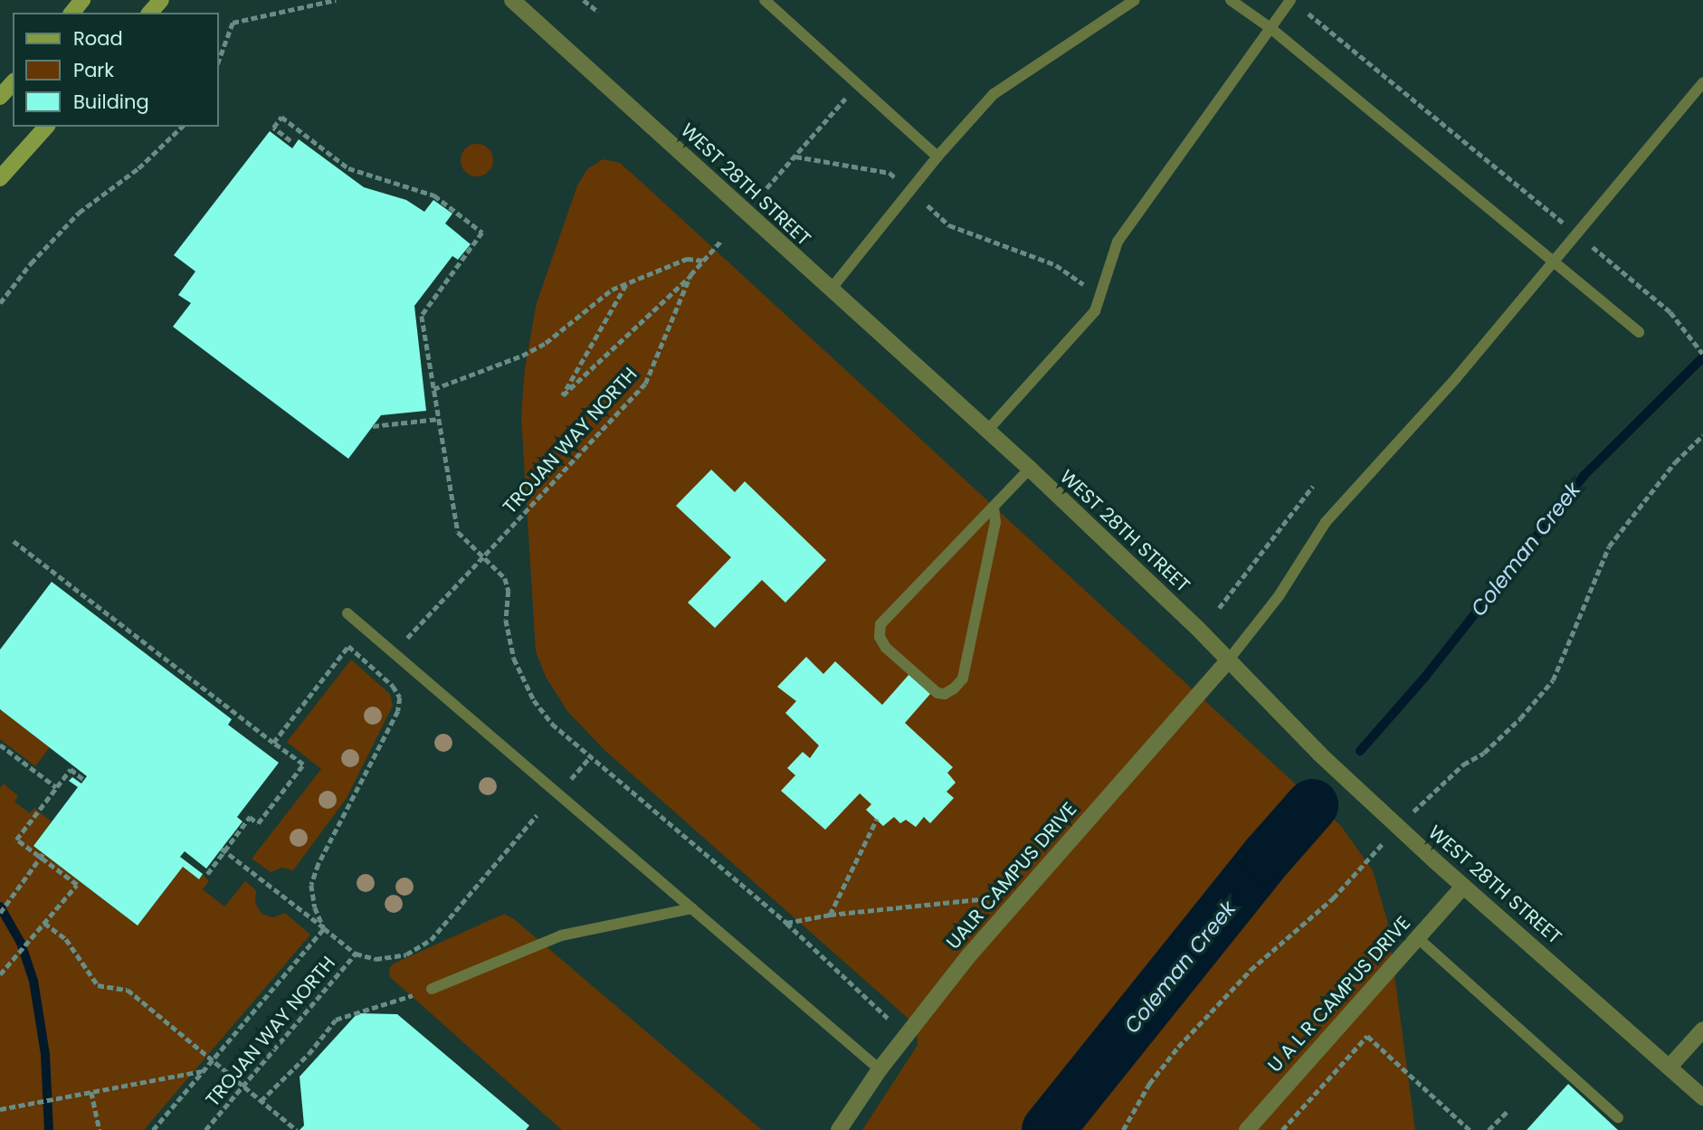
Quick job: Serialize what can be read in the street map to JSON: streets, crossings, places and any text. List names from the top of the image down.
{
  "streets": {
    "street": ["WEST 28TH STREET", "UALR CAMPUS DRIVE", "U A L R CAMPUS DRIVE"],
    "path": ["TROJAN WAY NORTH"]
  },
  "crossings": [
    ["WEST 28TH STREET", "UALR CAMPUS DRIVE"],
    ["WEST 28TH STREET", "U A L R CAMPUS DRIVE"]
  ],
  "water": ["Coleman Creek"],
  "legend": ["Road", "Park", "Building"]
}
